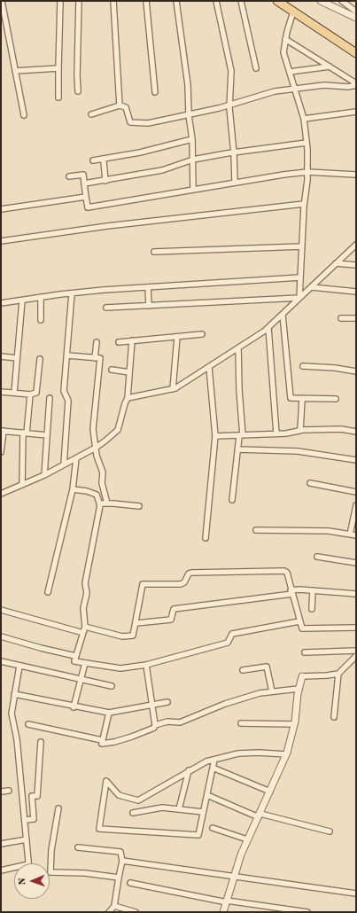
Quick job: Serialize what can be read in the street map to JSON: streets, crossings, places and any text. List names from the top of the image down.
{
  "north": "left"
}
